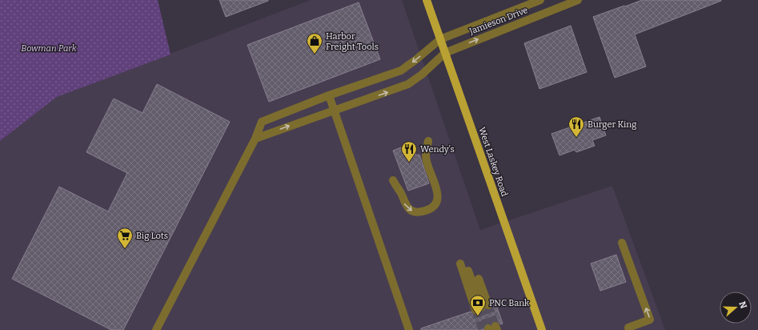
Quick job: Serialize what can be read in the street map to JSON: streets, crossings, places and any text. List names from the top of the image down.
{
  "streets": {
    "main road": ["West Laskey Road"],
    "street": ["Jamieson Drive"]
  },
  "crossings": [
    ["Jamieson Drive", "West Laskey Road"]
  ],
  "parks": ["Bowman Park"],
  "places": {
    "shop": ["Harbor Freight Tools"],
    "restaurant": ["Burger King", "Wendy's"],
    "supermarket": ["Big Lots"],
    "bank": ["PNC Bank"]
  },
  "north": "right"
}
